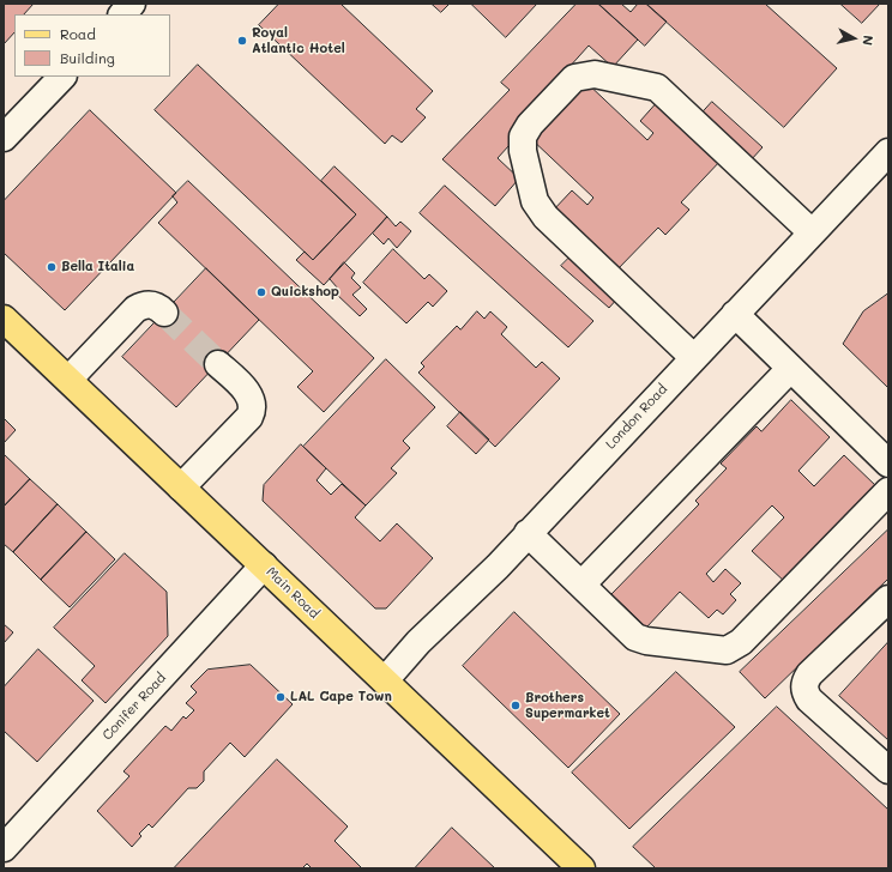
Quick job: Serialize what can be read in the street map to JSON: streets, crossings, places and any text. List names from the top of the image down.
{
  "streets": {
    "main road": ["Main Road"],
    "street": ["London Road", "Conifer Road"]
  },
  "crossings": [
    ["London Road", "Main Road"],
    ["Main Road", "Conifer Road"]
  ],
  "places": [
    "Royal Atlantic Hotel",
    "Bella Italia",
    "Quickshop",
    "LAL Cape Town",
    "Brothers Supermarket"
  ],
  "legend": ["Road", "Building"],
  "north": "right"
}
